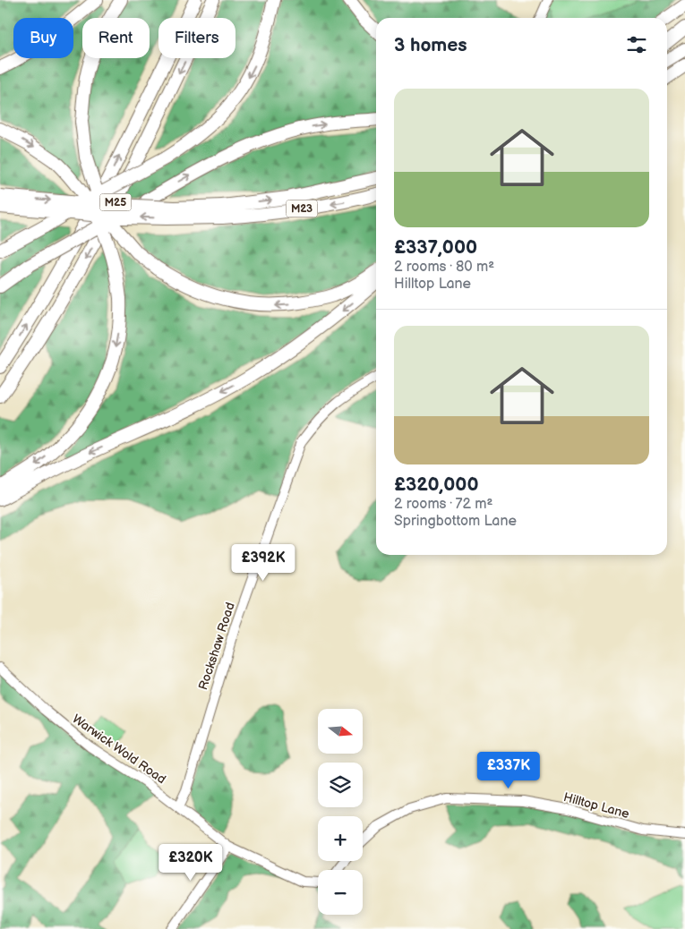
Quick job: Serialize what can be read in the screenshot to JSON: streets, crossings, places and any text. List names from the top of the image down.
{
  "streets": {
    "highway": ["M25", "M23"],
    "street": ["Rockshaw Road", "Warwick Wold Road", "Hilltop Lane"]
  },
  "crossings": [
    ["Rockshaw Road", "Warwick Wold Road"]
  ],
  "north": "right",
  "page": {
    "chip": ["Buy", "Rent", "Filters"],
    "heading": "3 homes",
    "list": [
      {
        "name": "£337,000",
        "note": "2 rooms · 80 m² · Hilltop Lane"
      },
      {
        "name": "£320,000",
        "note": "2 rooms · 72 m² · Springbottom Lane"
      }
    ],
    "price": ["£392K", "£337K", "£320K"],
    "map_buttons": ["+", "−"]
  }
}
